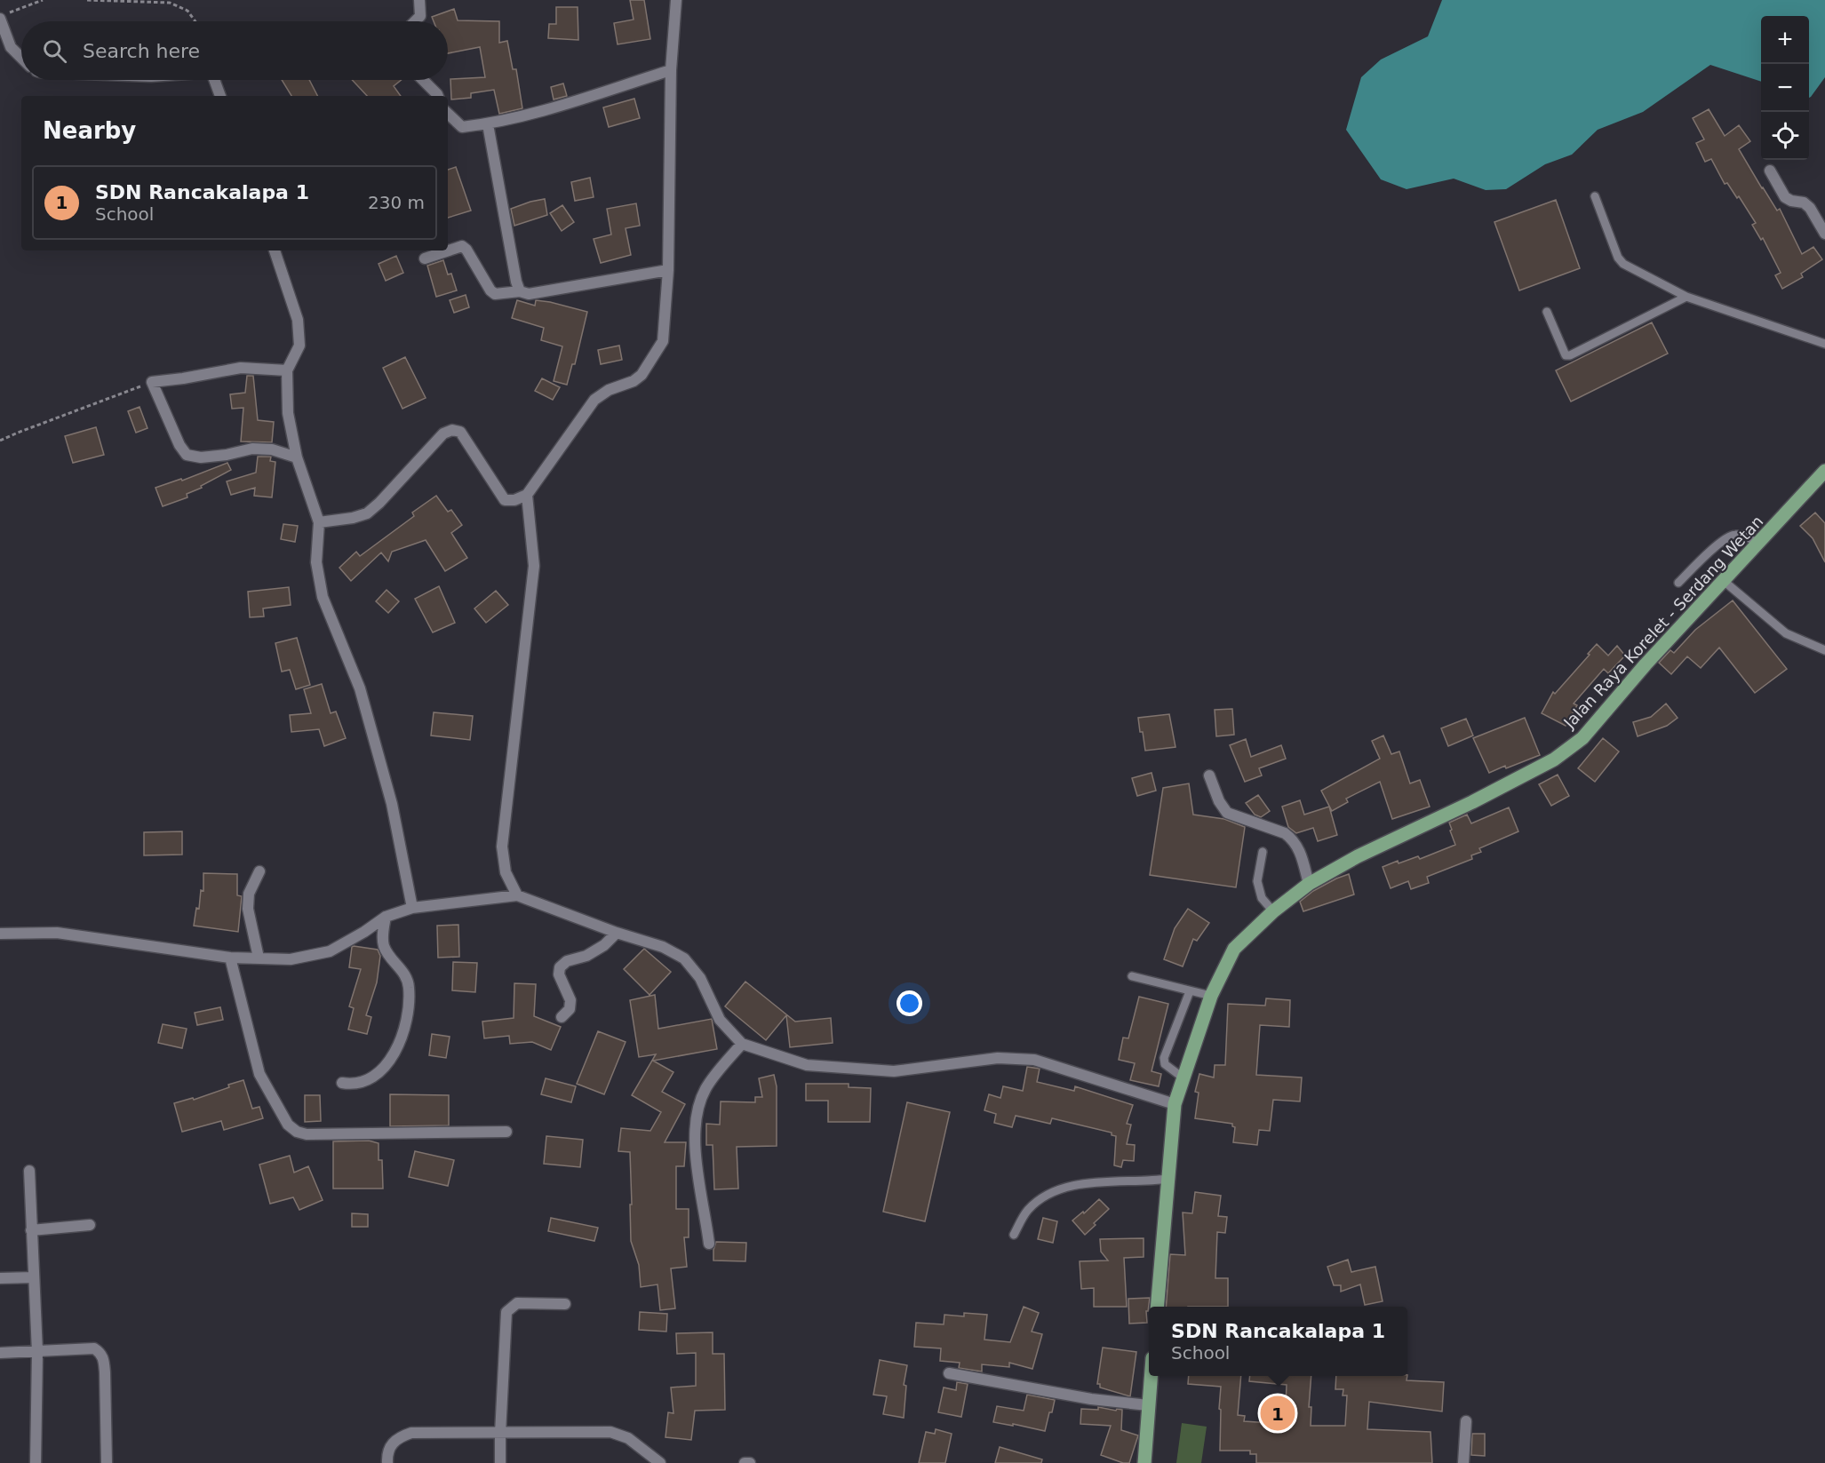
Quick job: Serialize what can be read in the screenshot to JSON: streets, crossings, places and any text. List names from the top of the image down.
{
  "streets": {
    "main road": ["Jalan Raya Korelet - Serdang Wetan"]
  },
  "page": {
    "map_buttons": ["+", "−"],
    "search": "Search here",
    "heading": "Nearby",
    "list": [
      {
        "mark": "1",
        "name": "SDN Rancakalapa 1",
        "note": "School",
        "value": "230 m"
      }
    ],
    "popup": ["SDN Rancakalapa 1", "School"],
    "pins": "1"
  }
}
